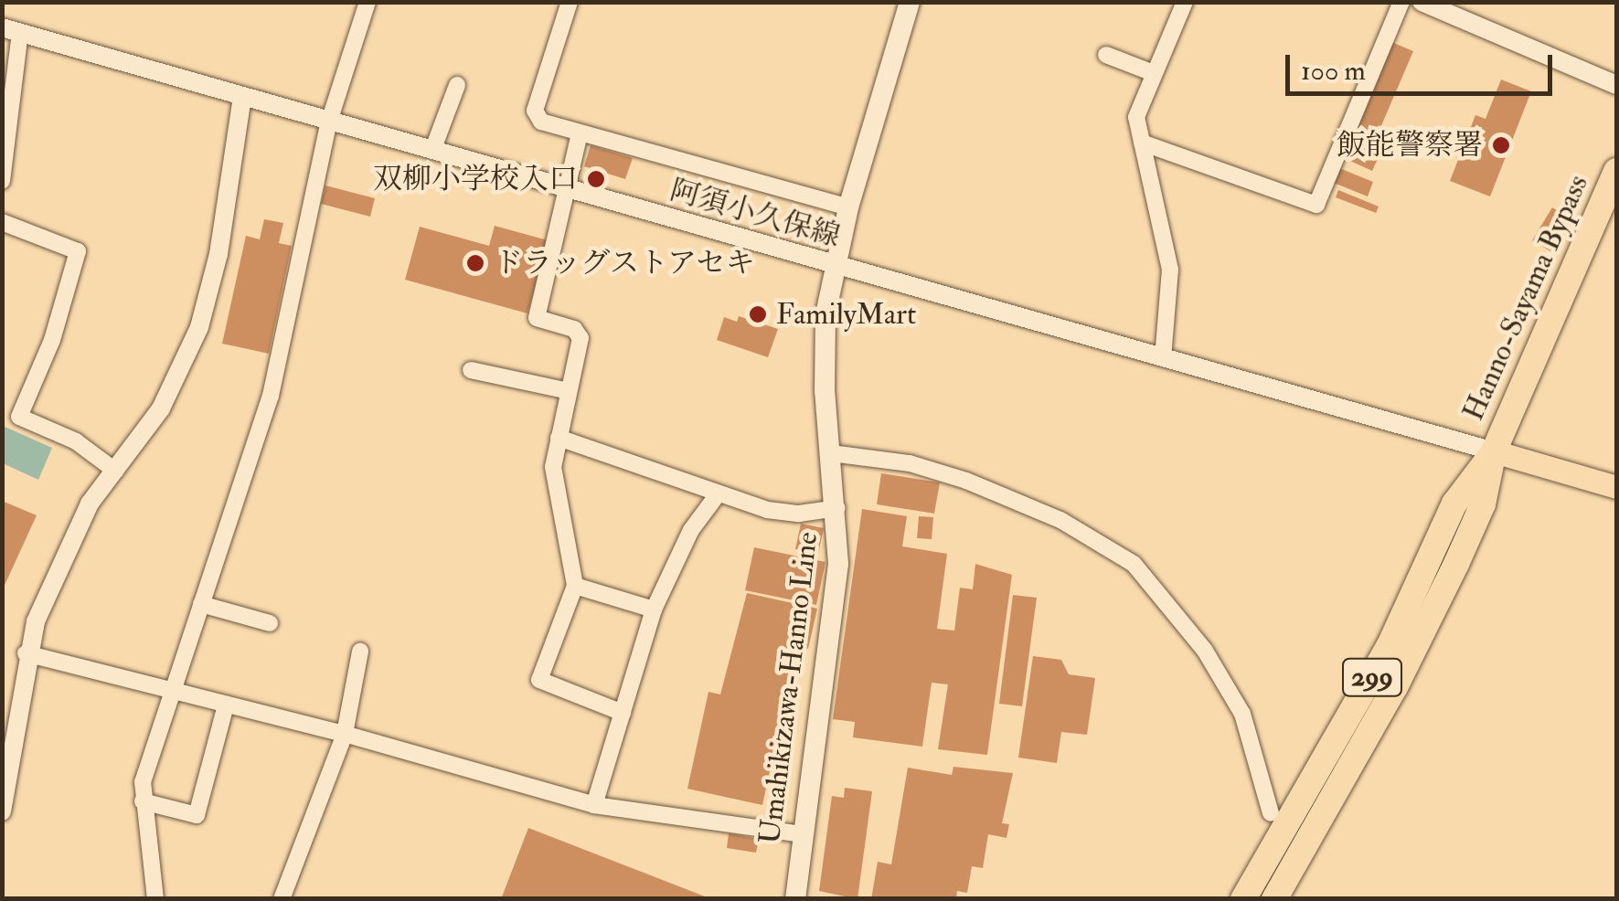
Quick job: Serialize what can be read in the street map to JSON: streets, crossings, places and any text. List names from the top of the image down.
{
  "streets": {
    "highway": ["Hanno-Sayama Bypass", "299"],
    "main road": ["Umahikizawa-Hanno Line"],
    "street": ["阿須小久保線"]
  },
  "crossings": [
    ["阿須小久保線", "Hanno-Sayama Bypass"],
    ["阿須小久保線", "Umahikizawa-Hanno Line"]
  ],
  "places": [
    "飯能警察署",
    "双柳小学校入口",
    "ドラッグストアセキ",
    "FamilyMart"
  ],
  "scale_bar": "100 m"
}
